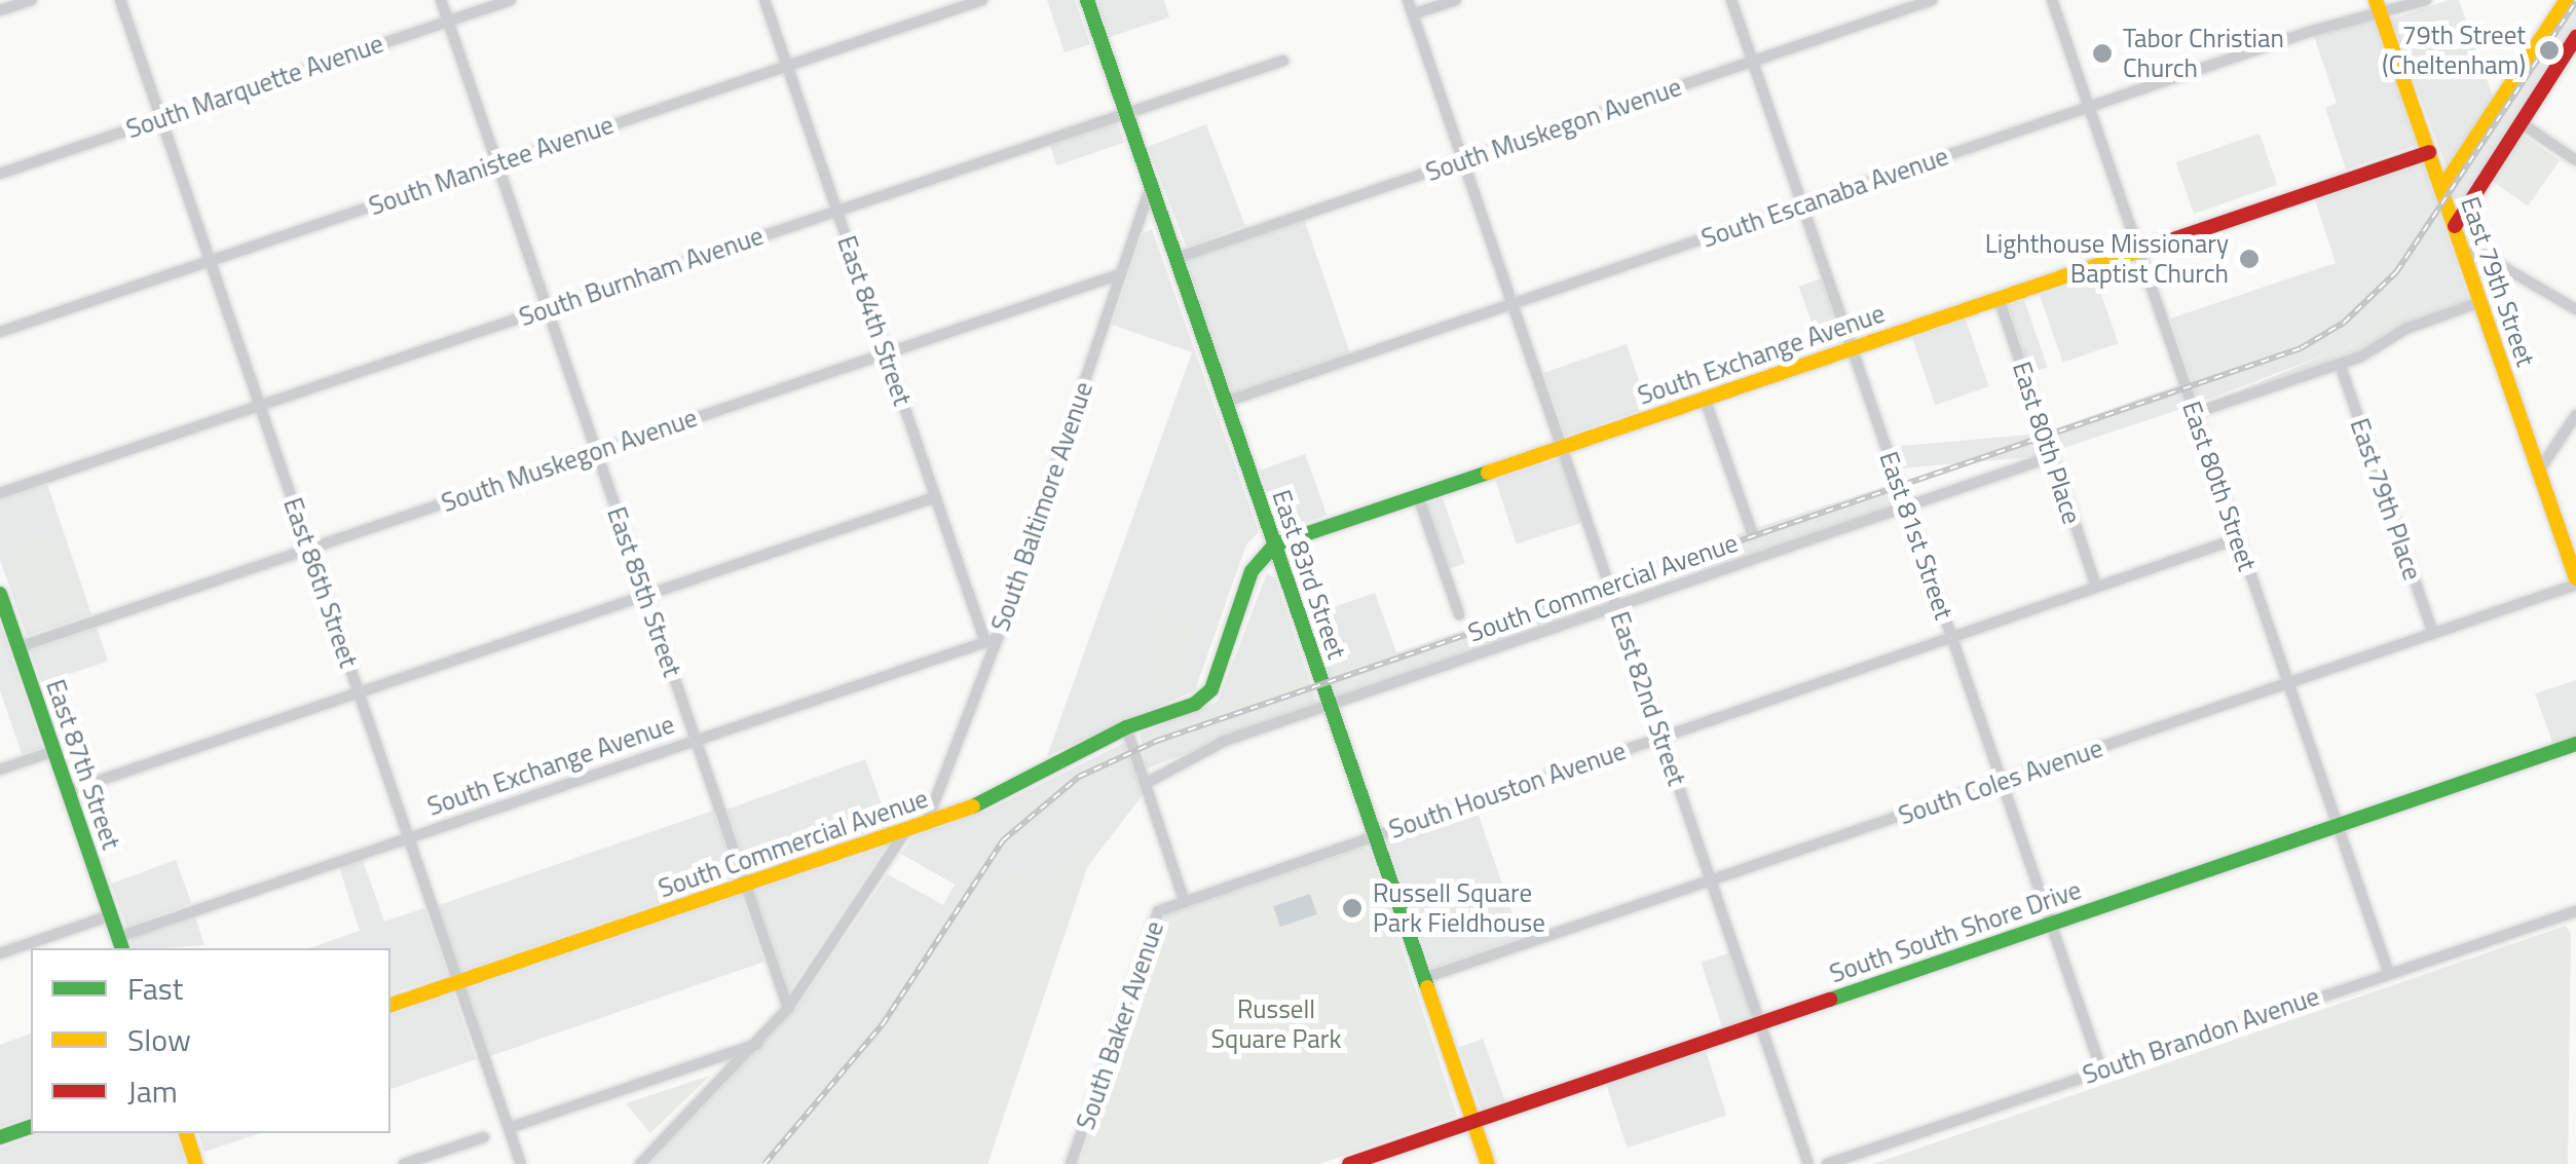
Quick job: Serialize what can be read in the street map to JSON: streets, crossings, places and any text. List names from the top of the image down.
{
  "streets": {
    "street": [
      "South Marquette Avenue",
      "South Muskegon Avenue",
      "South Manistee Avenue",
      "South Escanaba Avenue",
      "South Burnham Avenue",
      "East 79th Street",
      "East 84th Street",
      "South Exchange Avenue",
      "East 80th Place",
      "East 80th Street",
      "East 79th Place",
      "South Baltimore Avenue",
      "East 81st Street",
      "East 83rd Street",
      "East 86th Street",
      "South Commercial Avenue",
      "East 85th Street",
      "East 82nd Street",
      "East 87th Street",
      "South Coles Avenue",
      "South Houston Avenue",
      "South South Shore Drive",
      "South Baker Avenue",
      "South Brandon Avenue"
    ]
  },
  "crossings": [
    ["South Marquette Avenue", "East 86th Street"],
    ["South Marquette Avenue", "East 85th Street"],
    ["South Muskegon Avenue", "East 84th Street"],
    ["South Muskegon Avenue", "South Baltimore Avenue"],
    ["South Muskegon Avenue", "East 81st Street"],
    ["South Muskegon Avenue", "East 83rd Street"],
    ["South Muskegon Avenue", "East 86th Street"],
    ["South Muskegon Avenue", "East 85th Street"],
    ["South Muskegon Avenue", "East 82nd Street"],
    ["South Muskegon Avenue", "East 87th Street"],
    ["South Manistee Avenue", "East 84th Street"],
    ["South Manistee Avenue", "East 86th Street"],
    ["South Manistee Avenue", "East 85th Street"],
    ["South Escanaba Avenue", "East 79th Street"],
    ["South Escanaba Avenue", "East 80th Street"],
    ["South Escanaba Avenue", "East 81st Street"],
    ["South Escanaba Avenue", "East 83rd Street"],
    ["South Escanaba Avenue", "East 82nd Street"],
    ["South Burnham Avenue", "East 84th Street"],
    ["South Burnham Avenue", "East 83rd Street"],
    ["South Burnham Avenue", "East 86th Street"],
    ["South Burnham Avenue", "East 85th Street"],
    ["East 79th Street", "South Exchange Avenue"],
    ["East 79th Street", "South Coles Avenue"],
    ["East 84th Street", "South Exchange Avenue"],
    ["East 84th Street", "South Baltimore Avenue"],
    ["South Exchange Avenue", "East 80th Place"],
    ["South Exchange Avenue", "East 80th Street"],
    ["South Exchange Avenue", "South Baltimore Avenue"],
    ["South Exchange Avenue", "East 81st Street"],
    ["South Exchange Avenue", "East 83rd Street"],
    ["South Exchange Avenue", "East 86th Street"],
    ["South Exchange Avenue", "South Commercial Avenue"],
    ["South Exchange Avenue", "East 85th Street"],
    ["South Exchange Avenue", "East 82nd Street"],
    ["South Exchange Avenue", "East 87th Street"],
    ["East 80th Place", "South Commercial Avenue"],
    ["East 80th Place", "South Houston Avenue"],
    ["East 80th Street", "South Coles Avenue"],
    ["East 80th Street", "South Houston Avenue"],
    ["East 80th Street", "South South Shore Drive"],
    ["East 80th Street", "South Brandon Avenue"],
    ["East 79th Place", "South Coles Avenue"],
    ["South Baltimore Avenue", "East 83rd Street"],
    ["South Baltimore Avenue", "South Commercial Avenue"],
    ["East 81st Street", "South Commercial Avenue"],
    ["East 81st Street", "South Coles Avenue"],
    ["East 81st Street", "South Houston Avenue"],
    ["East 81st Street", "South South Shore Drive"],
    ["East 81st Street", "South Brandon Avenue"],
    ["East 83rd Street", "South Commercial Avenue"],
    ["East 83rd Street", "South Coles Avenue"],
    ["East 83rd Street", "South Houston Avenue"],
    ["East 83rd Street", "South South Shore Drive"],
    ["East 86th Street", "South Commercial Avenue"],
    ["South Commercial Avenue", "East 85th Street"],
    ["South Commercial Avenue", "East 82nd Street"],
    ["East 82nd Street", "South Coles Avenue"],
    ["East 82nd Street", "South Houston Avenue"],
    ["East 82nd Street", "South South Shore Drive"],
    ["South Houston Avenue", "South Baker Avenue"]
  ],
  "parks": ["Russell Square Park"],
  "places": [
    "79th Street (Cheltenham)",
    "Tabor Christian Church",
    "Lighthouse Missionary Baptist Church",
    "Russell Square Park Fieldhouse"
  ],
  "legend": ["Fast", "Slow", "Jam"]
}
